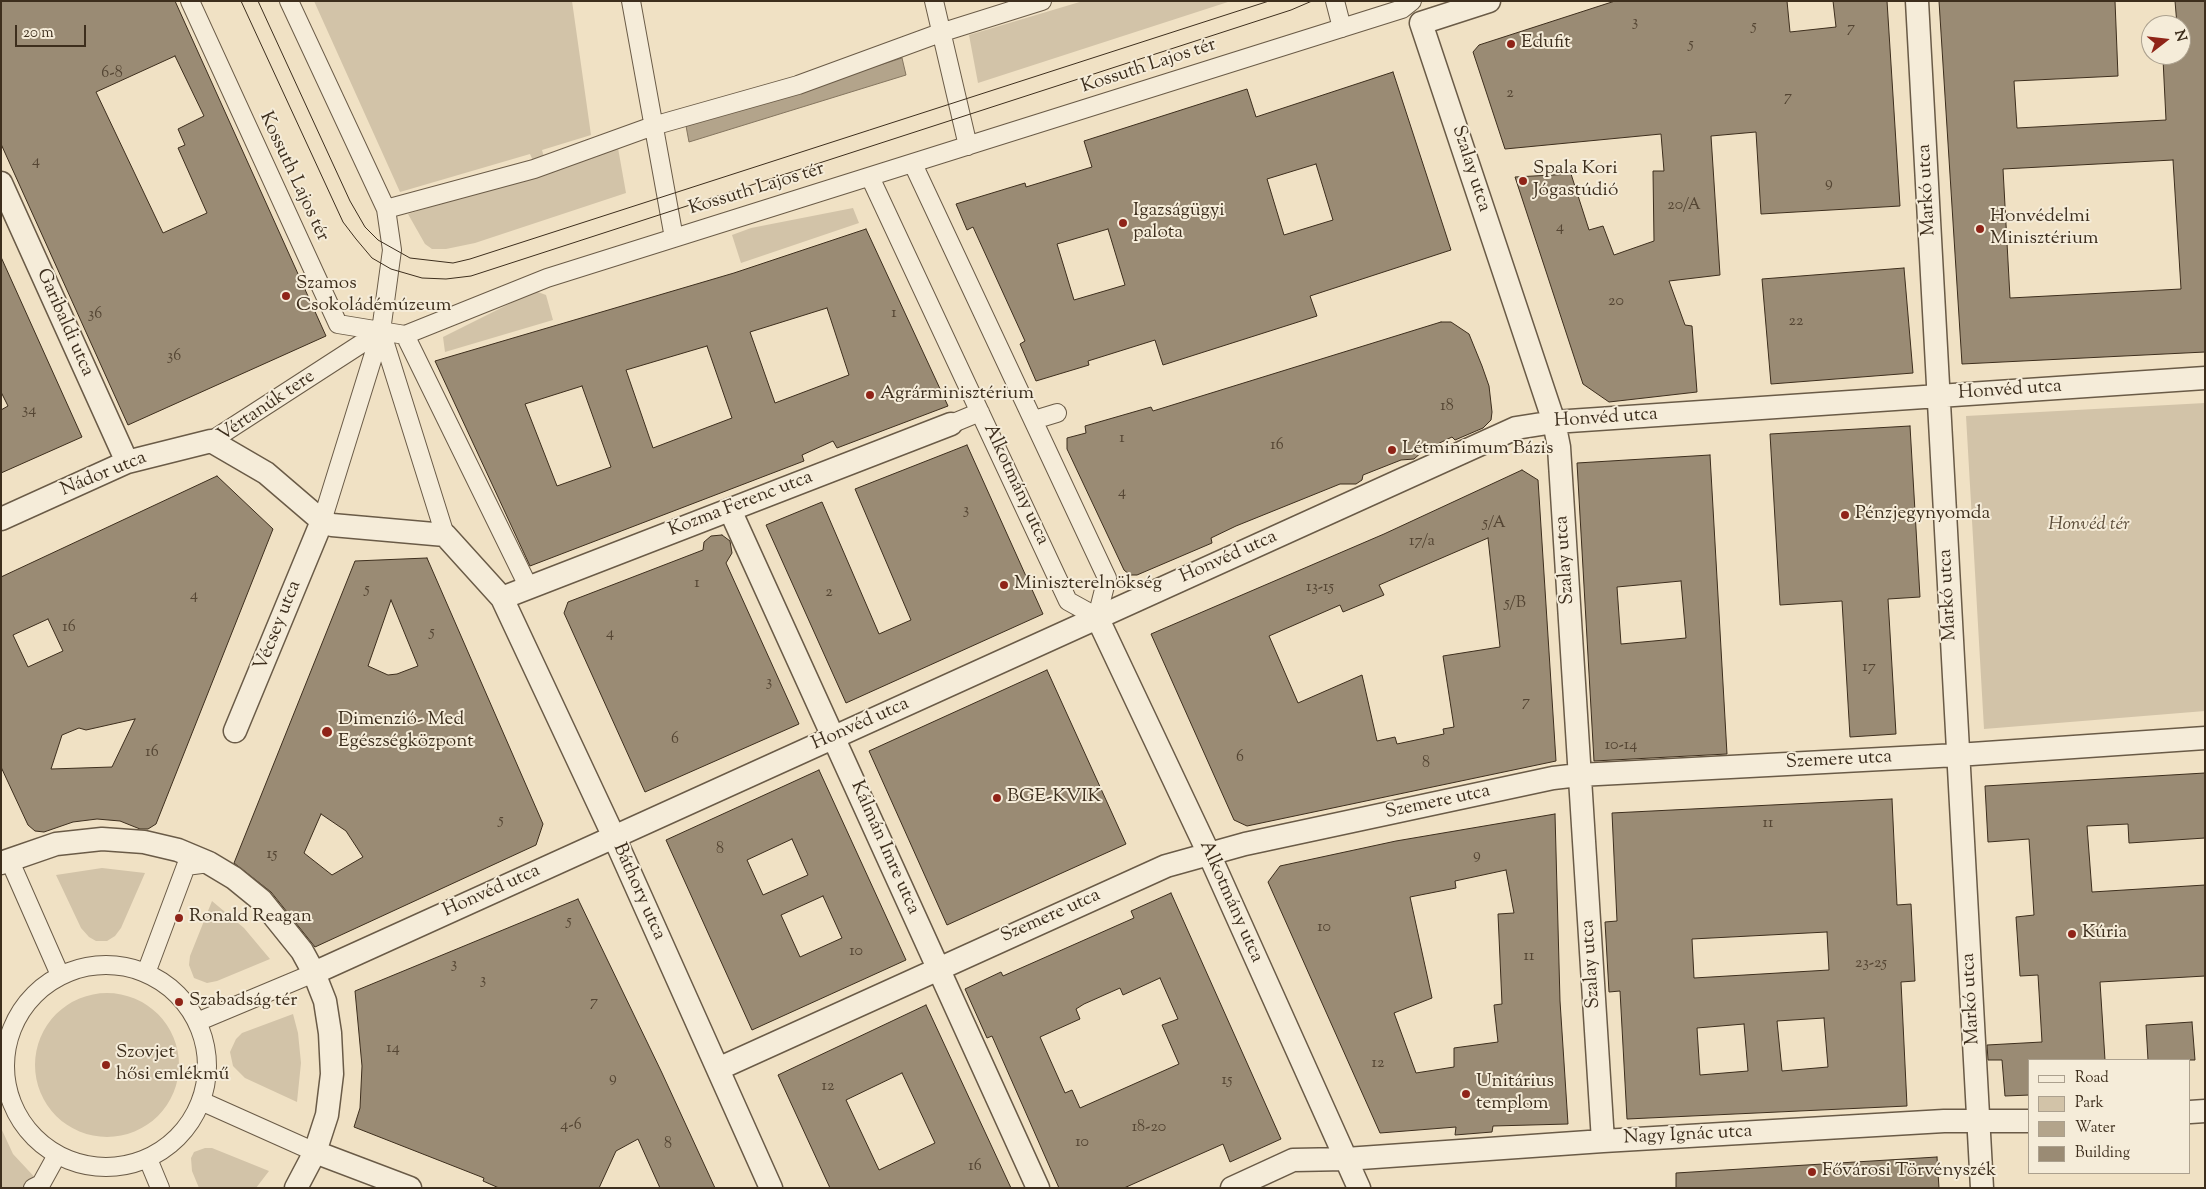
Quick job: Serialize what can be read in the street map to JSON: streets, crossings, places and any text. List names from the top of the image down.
{
  "streets": {
    "street": [
      "Kossuth Lajos tér",
      "Szalay utca",
      "Markó utca",
      "Garibaldi utca",
      "Honvéd utca",
      "Vértanúk tere",
      "Nádor utca",
      "Alkotmány utca",
      "Kozma Ferenc utca",
      "Vécsey utca",
      "Szemere utca",
      "Kálmán Imre utca",
      "Báthory utca",
      "Nagy Ignác utca"
    ]
  },
  "crossings": [
    ["Kossuth Lajos tér", "Szalay utca"],
    ["Kossuth Lajos tér", "Vértanúk tere"],
    ["Kossuth Lajos tér", "Alkotmány utca"],
    ["Szalay utca", "Honvéd utca"],
    ["Szalay utca", "Szemere utca"],
    ["Szalay utca", "Nagy Ignác utca"],
    ["Markó utca", "Honvéd utca"],
    ["Markó utca", "Szemere utca"],
    ["Markó utca", "Nagy Ignác utca"],
    ["Garibaldi utca", "Nádor utca"],
    ["Honvéd utca", "Alkotmány utca"],
    ["Honvéd utca", "Kálmán Imre utca"],
    ["Honvéd utca", "Báthory utca"],
    ["Vértanúk tere", "Nádor utca"],
    ["Vértanúk tere", "Vécsey utca"],
    ["Alkotmány utca", "Kozma Ferenc utca"],
    ["Alkotmány utca", "Szemere utca"],
    ["Alkotmány utca", "Nagy Ignác utca"],
    ["Kozma Ferenc utca", "Kálmán Imre utca"],
    ["Kozma Ferenc utca", "Báthory utca"],
    ["Szemere utca", "Kálmán Imre utca"],
    ["Szemere utca", "Báthory utca"]
  ],
  "parks": ["Honvéd tér"],
  "places": [
    "Edufit",
    "Spala Kori Jógastúdió",
    "Igazságügyi palota",
    "Honvédelmi Minisztérium",
    "Szamos Csokoládémúzeum",
    "Agrárminisztérium",
    "Létminimum Bázis",
    "Pénzjegynyomda",
    "Miniszterelnökség",
    "Dimenzió- Med Egészségközpont",
    "BGE-KVIK",
    "Ronald Reagan",
    "Kúria",
    "Szabadság tér",
    "Szovjet hősi emlékmű",
    "Unitárius templom",
    "Fővárosi Törvényszék"
  ],
  "house_numbers": [
    "3",
    "5",
    "7",
    "5",
    "6-8",
    "2",
    "7",
    "4",
    "9",
    "20/A",
    "4",
    "20",
    "1",
    "36",
    "22",
    "36",
    "18",
    "34",
    "1",
    "16",
    "4",
    "3",
    "5/A",
    "17/a",
    "1",
    "13-15",
    "5",
    "2",
    "4",
    "5/B",
    "16",
    "5",
    "4",
    "17",
    "3",
    "7",
    "6",
    "10-14",
    "16",
    "6",
    "8",
    "5",
    "11",
    "8",
    "15",
    "9",
    "5",
    "10",
    "10",
    "11",
    "23-25",
    "3",
    "3",
    "7",
    "14",
    "12",
    "9",
    "15",
    "12",
    "4-6",
    "18-20",
    "10",
    "8",
    "16"
  ],
  "legend": [
    "Road",
    "Park",
    "Water",
    "Building"
  ],
  "scale_bar": "20 m",
  "north": "right"
}
